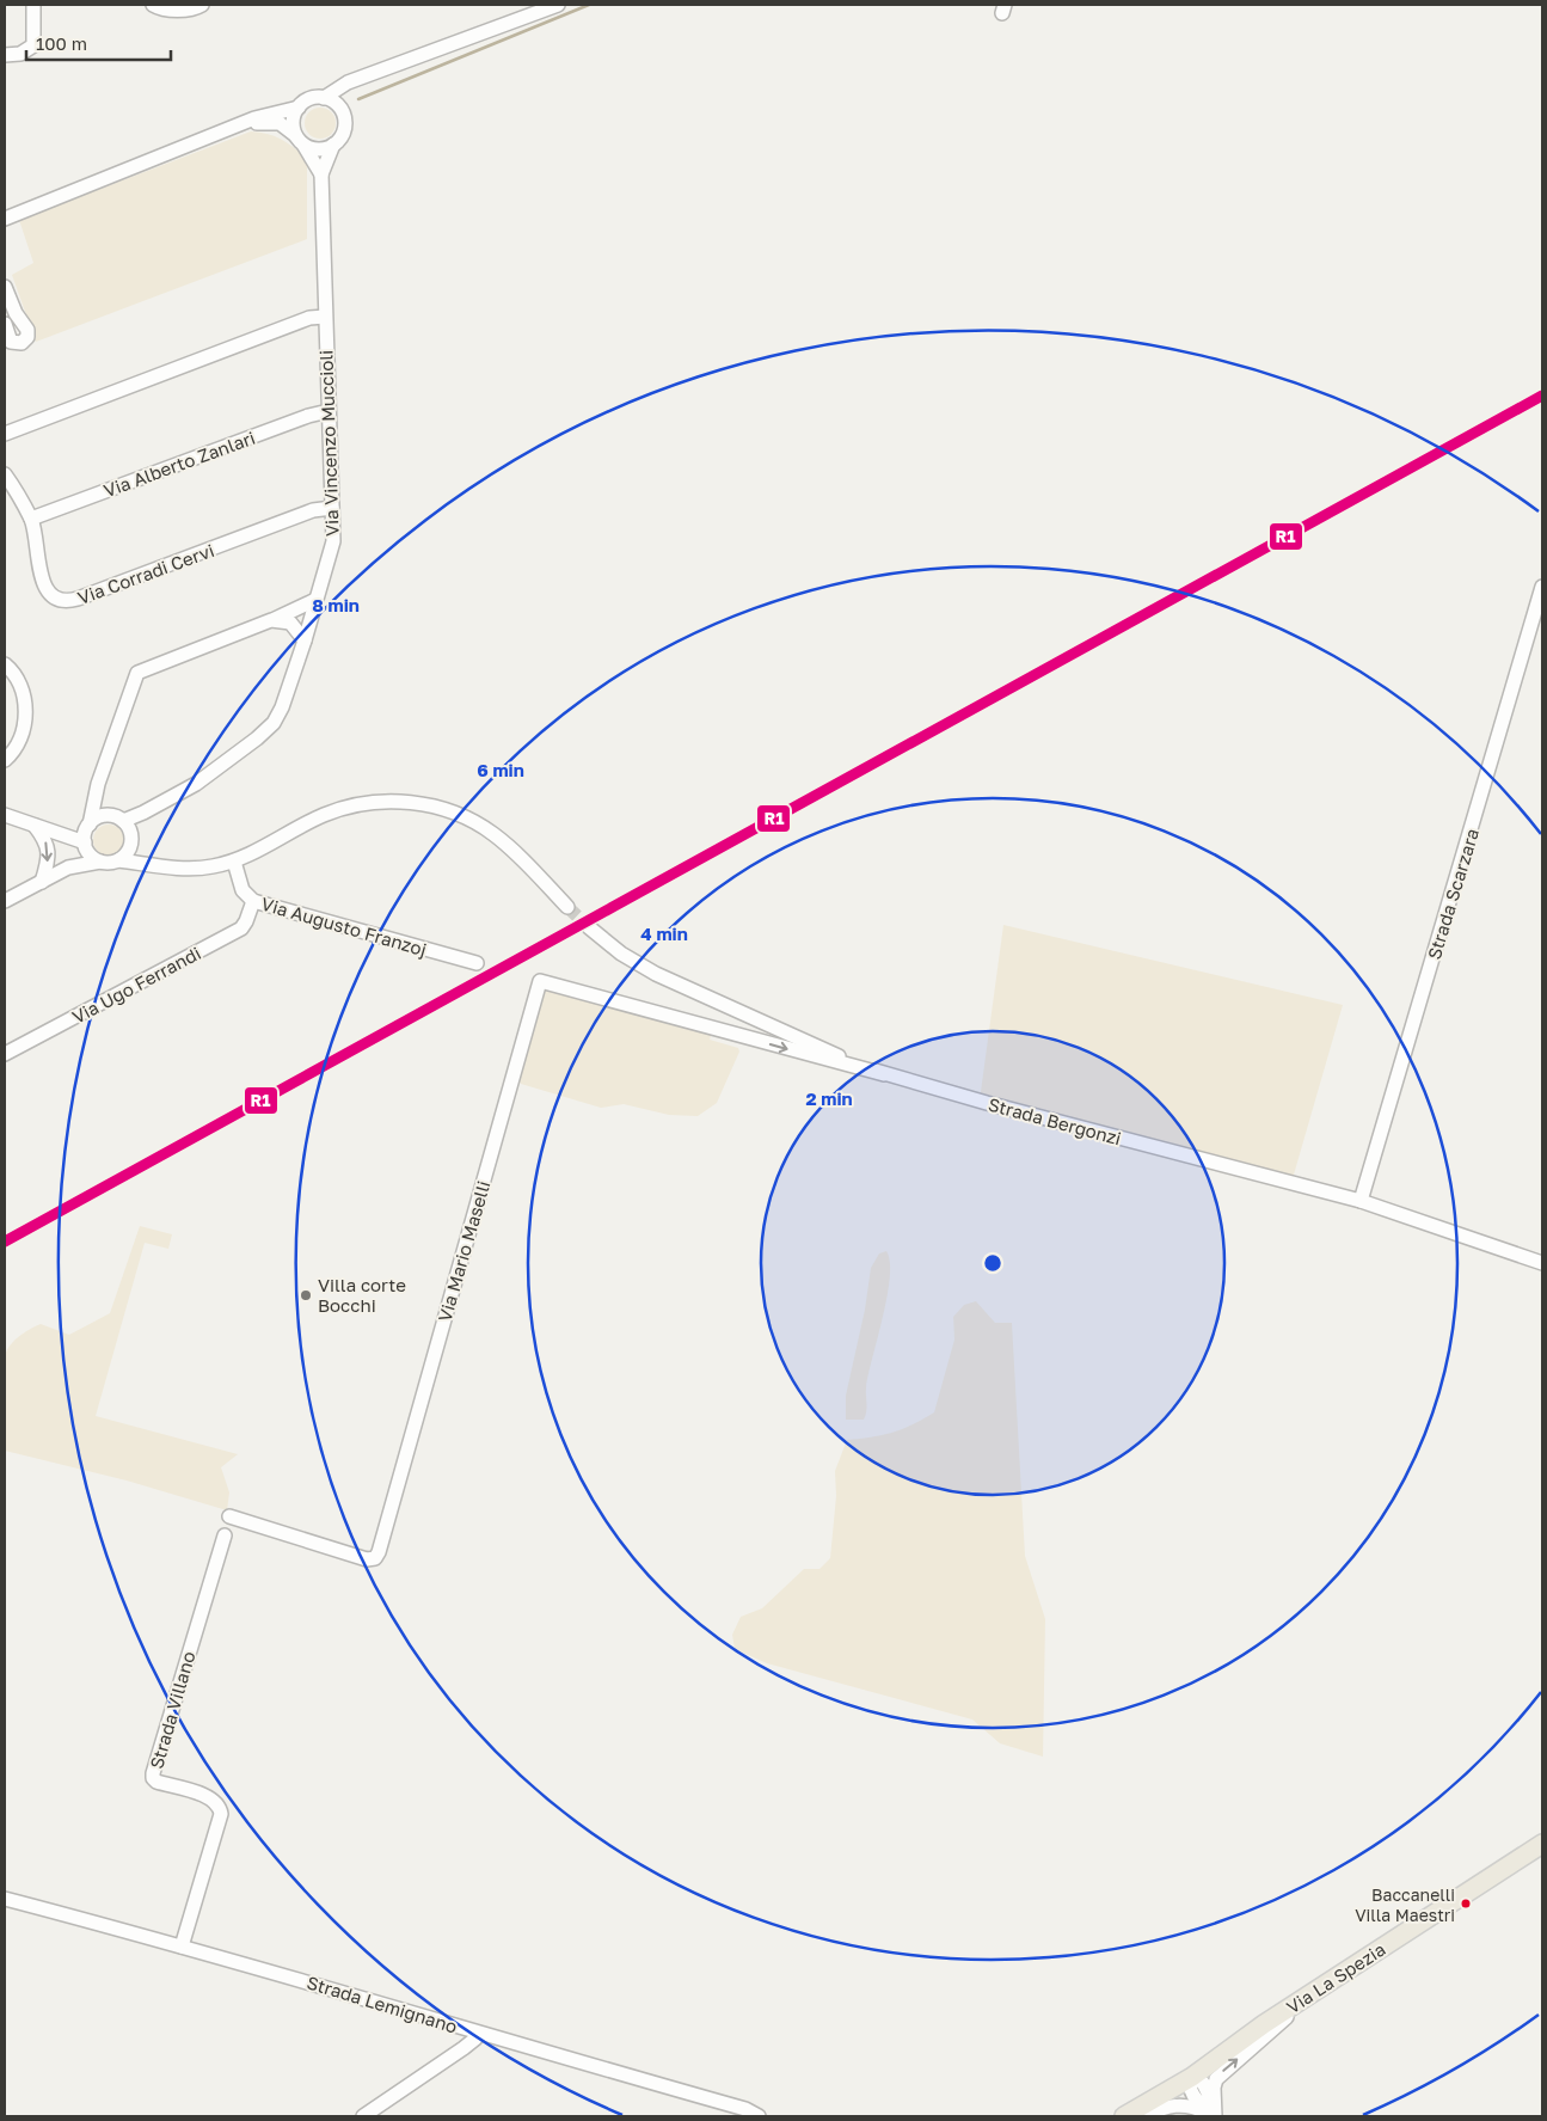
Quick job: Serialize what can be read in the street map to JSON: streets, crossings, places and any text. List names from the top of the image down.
{
  "streets": {
    "main road": ["Via La Spezia"],
    "street": [
      "Via Vincenzo Muccioli",
      "Via Alberto Zanlari",
      "Via Corradi Cervi",
      "Strada Scarzara",
      "Via Augusto Franzoj",
      "Via Ugo Ferrandi",
      "Strada Bergonzi",
      "Via Mario Maselli",
      "Strada Villano",
      "Strada Lemignano"
    ]
  },
  "crossings": [
    ["Via Vincenzo Muccioli", "Via Alberto Zanlari"],
    ["Via Vincenzo Muccioli", "Via Corradi Cervi"],
    ["Via Alberto Zanlari", "Via Corradi Cervi"],
    ["Strada Scarzara", "Strada Bergonzi"],
    ["Via Augusto Franzoj", "Via Ugo Ferrandi"],
    ["Strada Bergonzi", "Via Mario Maselli"],
    ["Strada Villano", "Strada Lemignano"]
  ],
  "places": ["Villa corte Bocchi", "Baccanelli Villa Maestri"],
  "lines": ["transit line R1"],
  "scale_bar": "100 m",
  "rings": [
    "8 min",
    "6 min",
    "4 min",
    "2 min"
  ]
}
